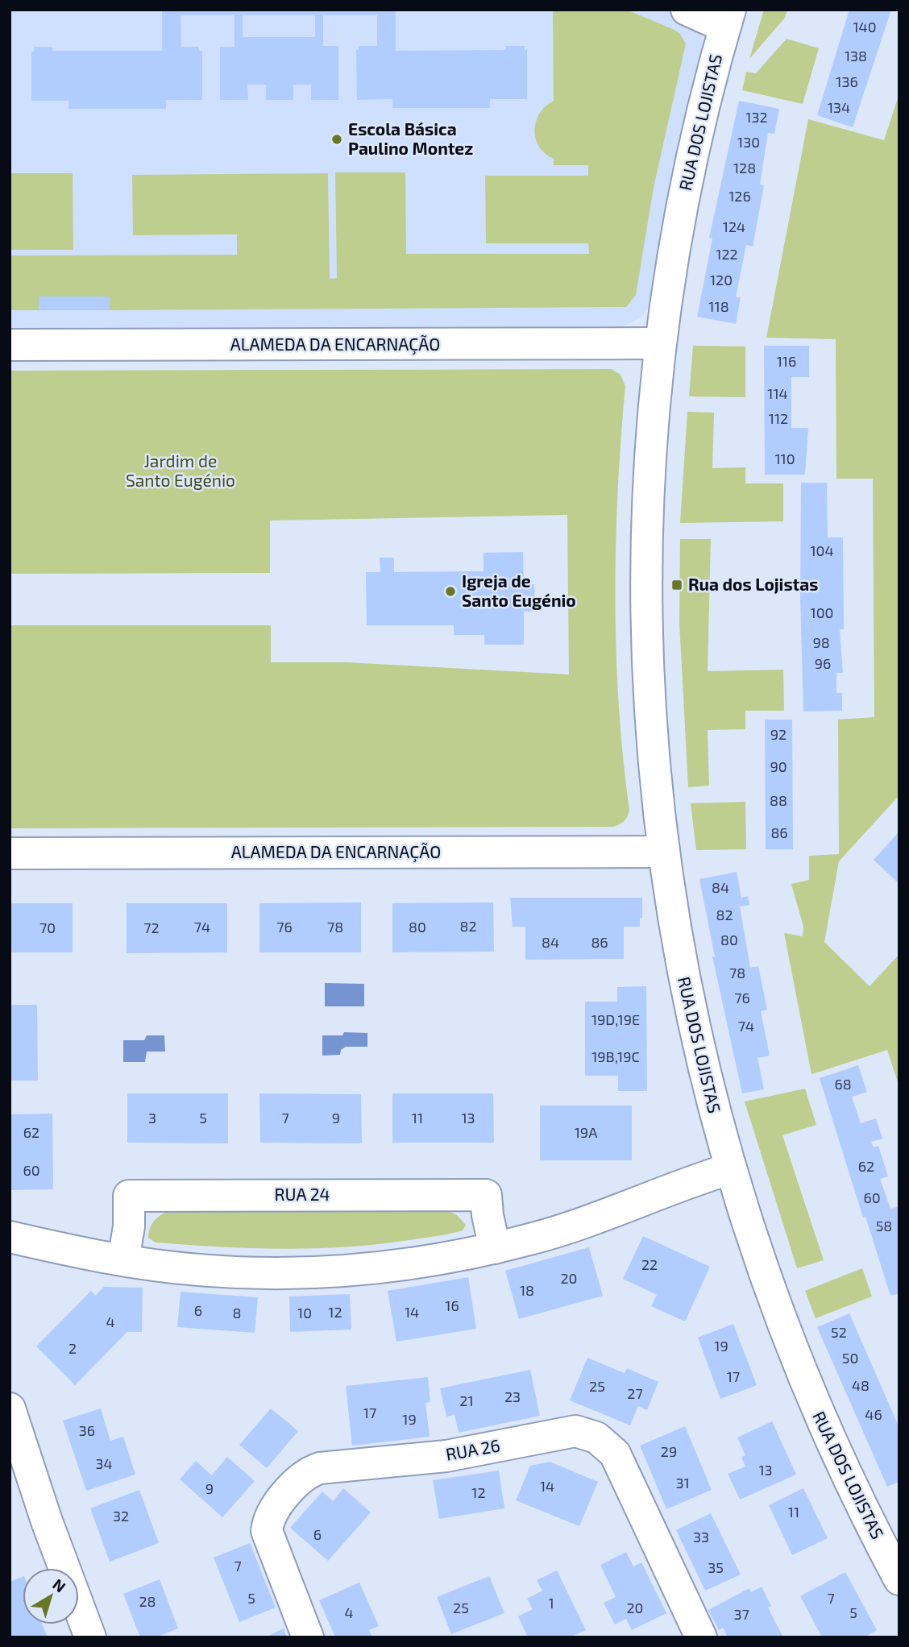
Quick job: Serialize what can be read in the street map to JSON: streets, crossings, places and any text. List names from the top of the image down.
{
  "streets": {
    "street": [
      "RUA DOS LOJISTAS",
      "ALAMEDA DA ENCARNAÇÃO",
      "RUA 24",
      "RUA 26"
    ]
  },
  "crossings": [
    ["RUA DOS LOJISTAS", "ALAMEDA DA ENCARNAÇÃO"]
  ],
  "parks": ["Jardim de Santo Eugénio"],
  "places": {
    "other": ["Escola Básica Paulino Montez", "Igreja de Santo Eugénio"],
    "transit": ["Rua dos Lojistas"]
  },
  "house_numbers": [
    "140",
    "138",
    "136",
    "134",
    "132",
    "130",
    "128",
    "126",
    "124",
    "122",
    "120",
    "118",
    "116",
    "114",
    "112",
    "110",
    "104",
    "100",
    "98",
    "96",
    "92",
    "90",
    "88",
    "86",
    "84",
    "82",
    "82",
    "74",
    "76",
    "78",
    "80",
    "70",
    "72",
    "80",
    "84",
    "86",
    "78",
    "76",
    "19D,19E",
    "74",
    "19B,19C",
    "68",
    "3",
    "5",
    "7",
    "9",
    "11",
    "13",
    "62",
    "19A",
    "62",
    "60",
    "60",
    "58",
    "22",
    "20",
    "18",
    "16",
    "6",
    "12",
    "14",
    "8",
    "10",
    "4",
    "52",
    "19",
    "2",
    "50",
    "17",
    "48",
    "25",
    "27",
    "23",
    "21",
    "17",
    "46",
    "19",
    "36",
    "29",
    "34",
    "13",
    "31",
    "14",
    "9",
    "12",
    "11",
    "32",
    "6",
    "33",
    "7",
    "35",
    "5",
    "7",
    "28",
    "1",
    "25",
    "20",
    "4",
    "5",
    "37"
  ],
  "north": "top right"
}
